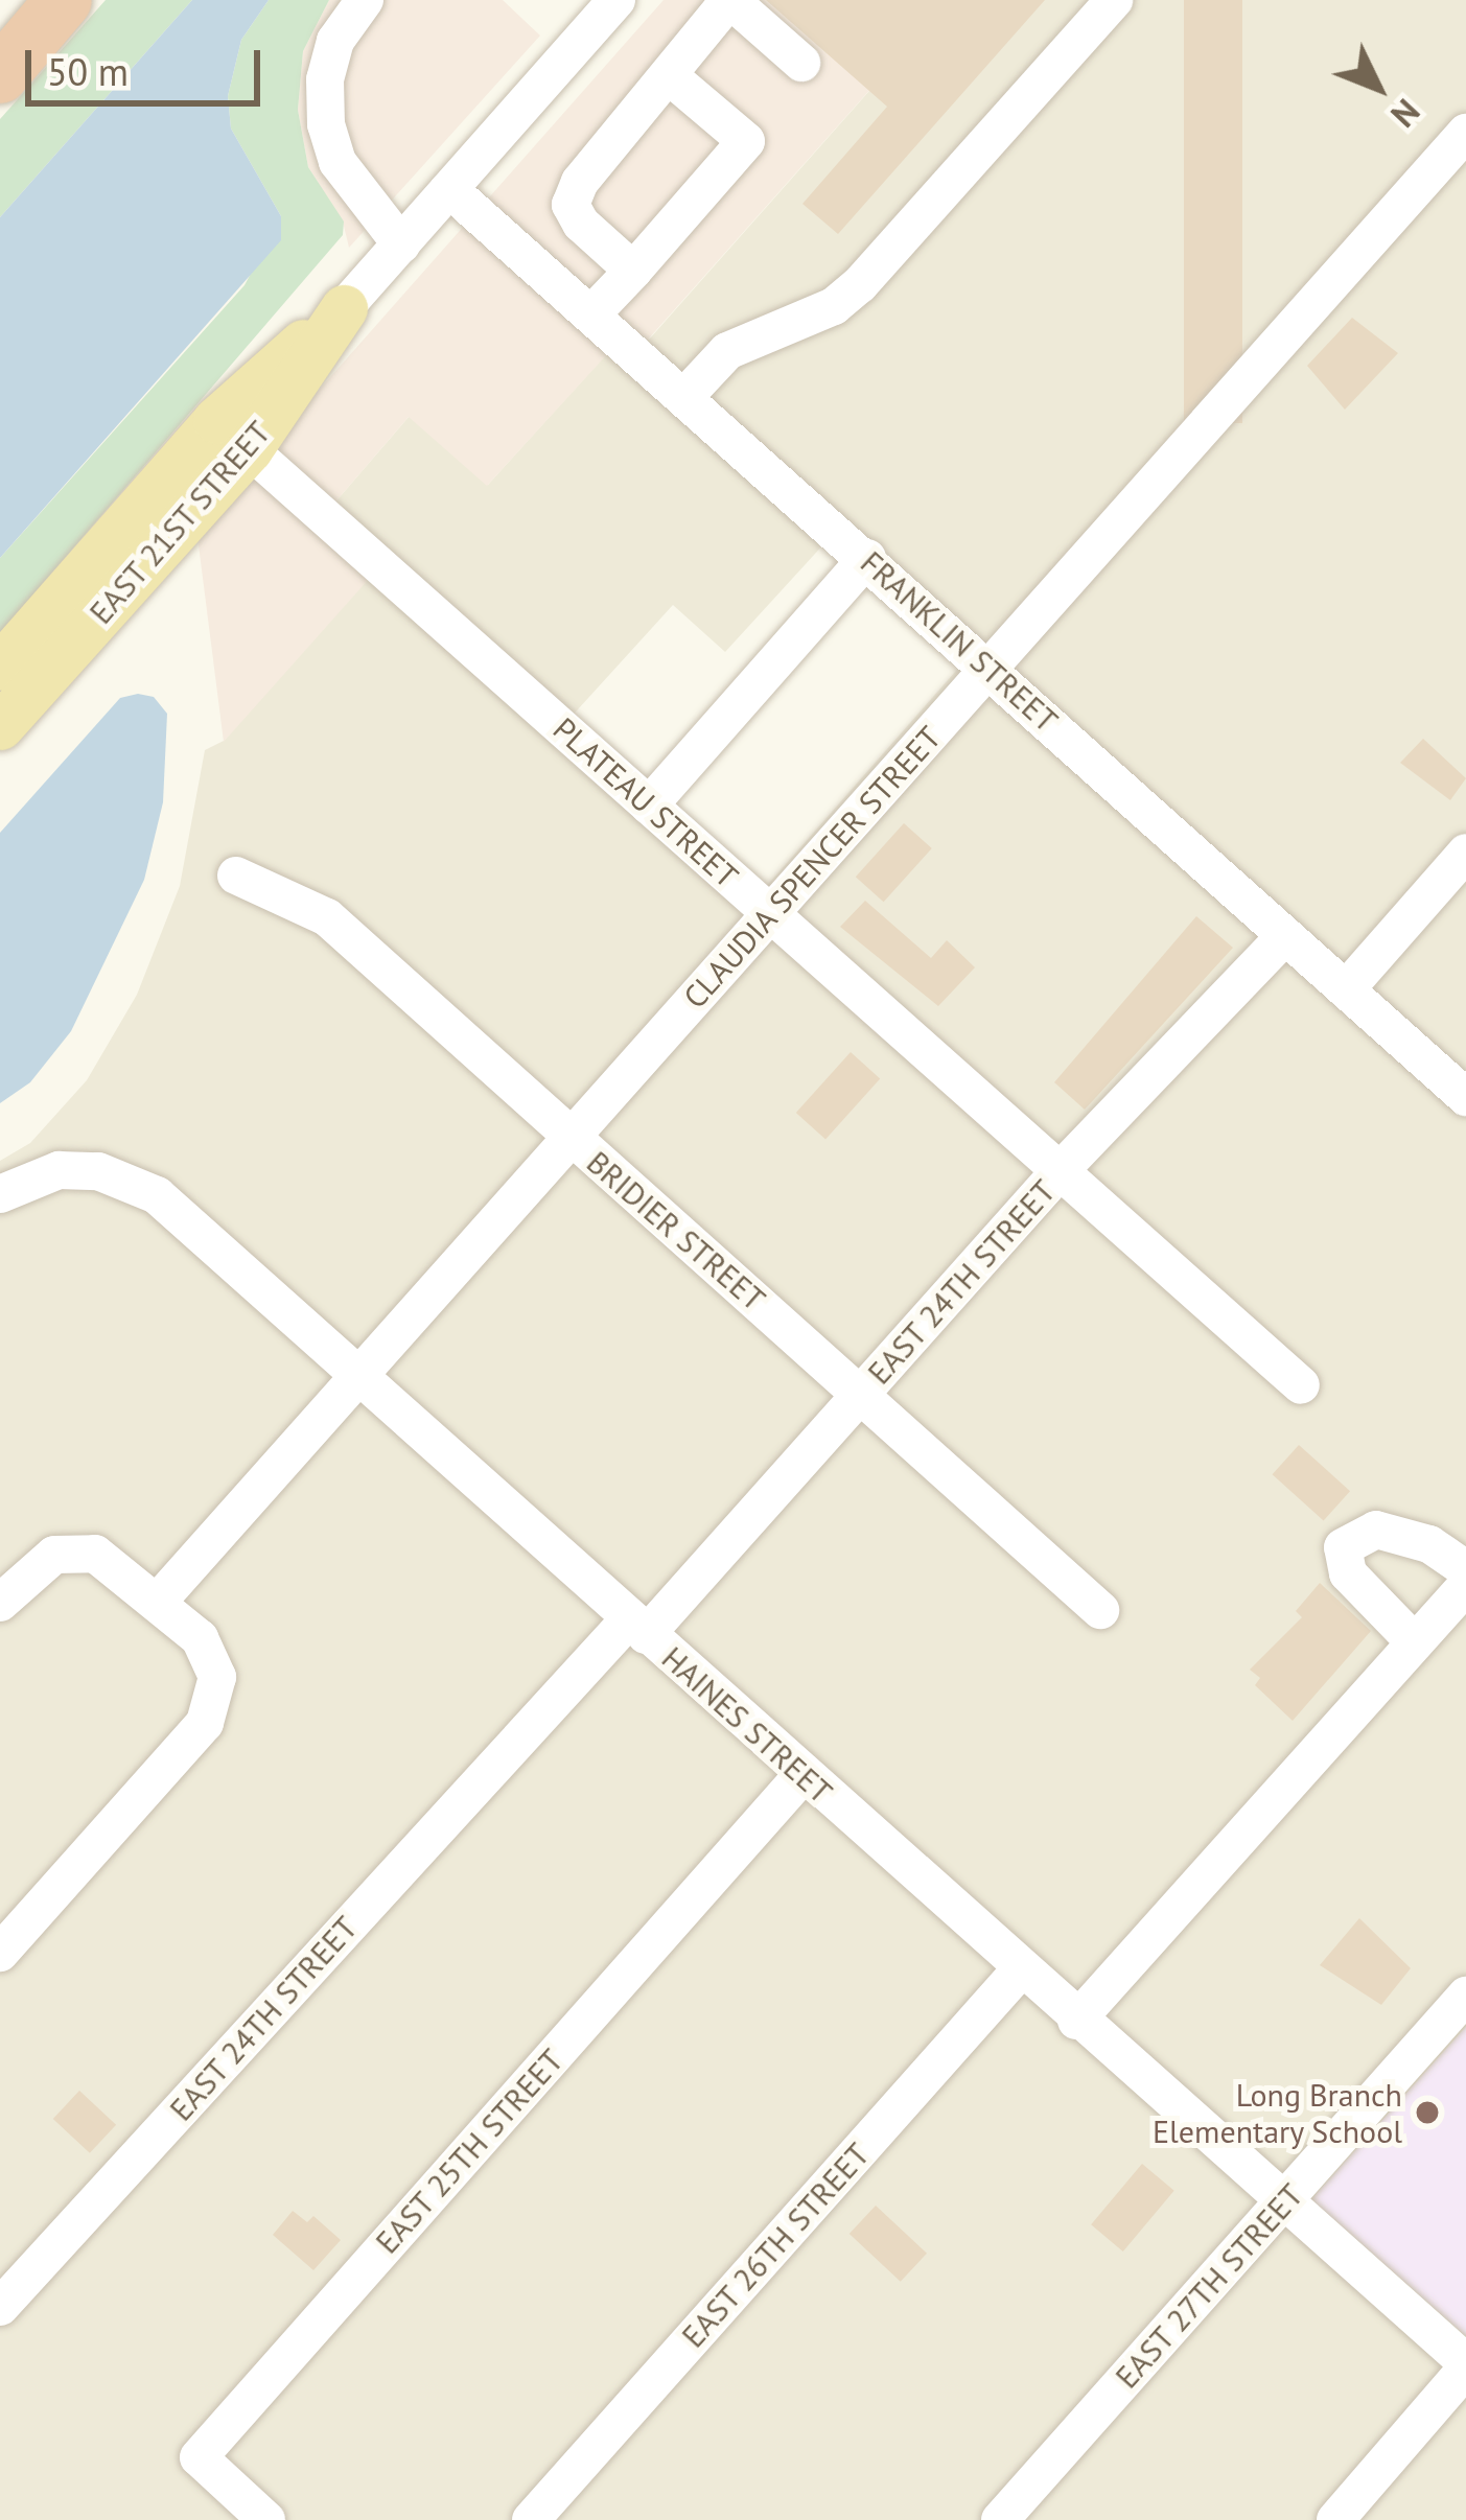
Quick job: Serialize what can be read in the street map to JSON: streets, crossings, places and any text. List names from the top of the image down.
{
  "streets": {
    "main road": ["EAST 21ST STREET"],
    "street": [
      "FRANKLIN STREET",
      "PLATEAU STREET",
      "CLAUDIA SPENCER STREET",
      "BRIDIER STREET",
      "EAST 24TH STREET",
      "HAINES STREET",
      "EAST 25TH STREET",
      "EAST 26TH STREET",
      "EAST 27TH STREET"
    ]
  },
  "crossings": [
    ["EAST 21ST STREET", "FRANKLIN STREET"],
    ["EAST 21ST STREET", "PLATEAU STREET"],
    ["FRANKLIN STREET", "CLAUDIA SPENCER STREET"],
    ["FRANKLIN STREET", "EAST 24TH STREET"],
    ["PLATEAU STREET", "CLAUDIA SPENCER STREET"],
    ["PLATEAU STREET", "EAST 24TH STREET"],
    ["CLAUDIA SPENCER STREET", "BRIDIER STREET"],
    ["CLAUDIA SPENCER STREET", "HAINES STREET"],
    ["BRIDIER STREET", "EAST 24TH STREET"],
    ["EAST 24TH STREET", "HAINES STREET"],
    ["HAINES STREET", "EAST 25TH STREET"],
    ["HAINES STREET", "EAST 26TH STREET"],
    ["HAINES STREET", "EAST 27TH STREET"]
  ],
  "places": ["Long Branch Elementary School"],
  "scale_bar": "50 m",
  "north": "bottom right"
}
